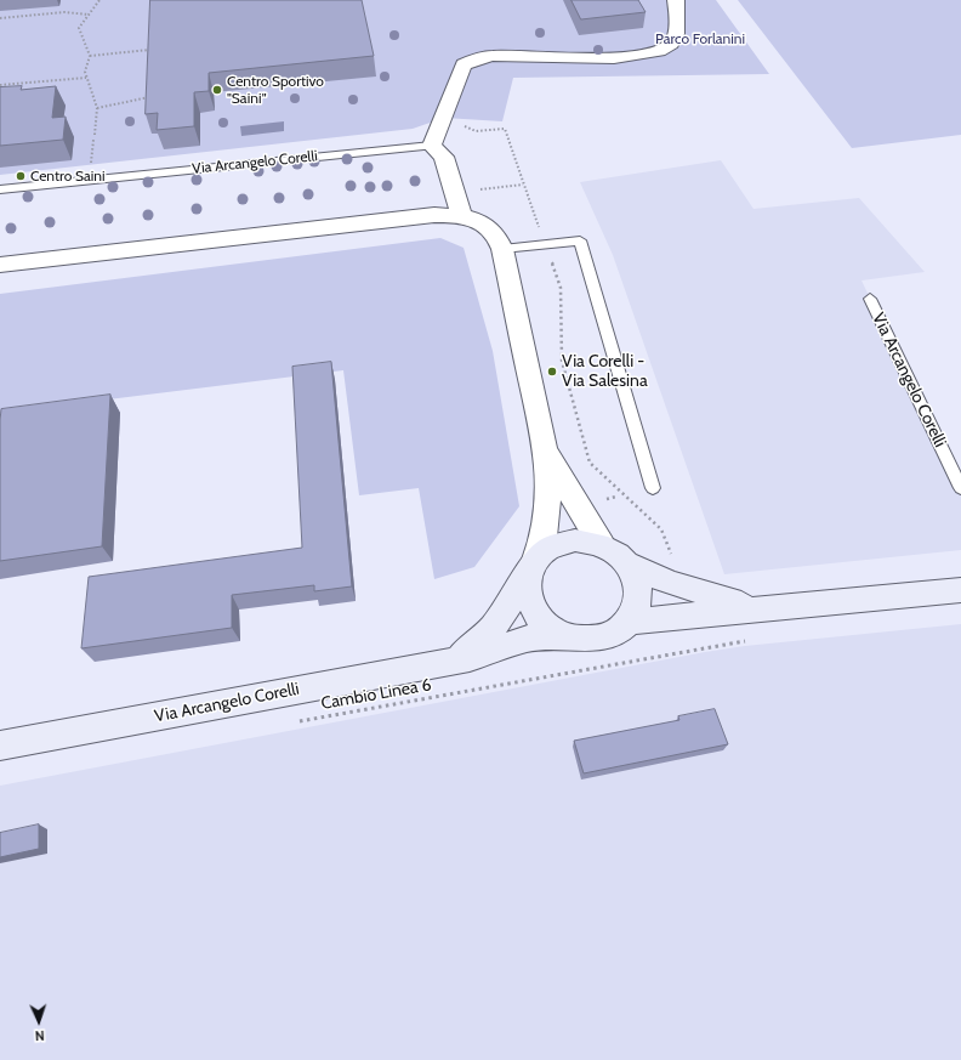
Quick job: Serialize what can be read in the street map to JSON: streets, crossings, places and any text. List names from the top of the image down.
{
  "streets": {
    "street": ["Via Arcangelo Corelli"],
    "path": ["Cambio Linea 6"]
  },
  "parks": ["Parco Forlanini"],
  "places": ["Centro Sportivo \"Saini\"", "Centro Saini", "Via Corelli - Via Salesina"],
  "north": "bottom"
}
